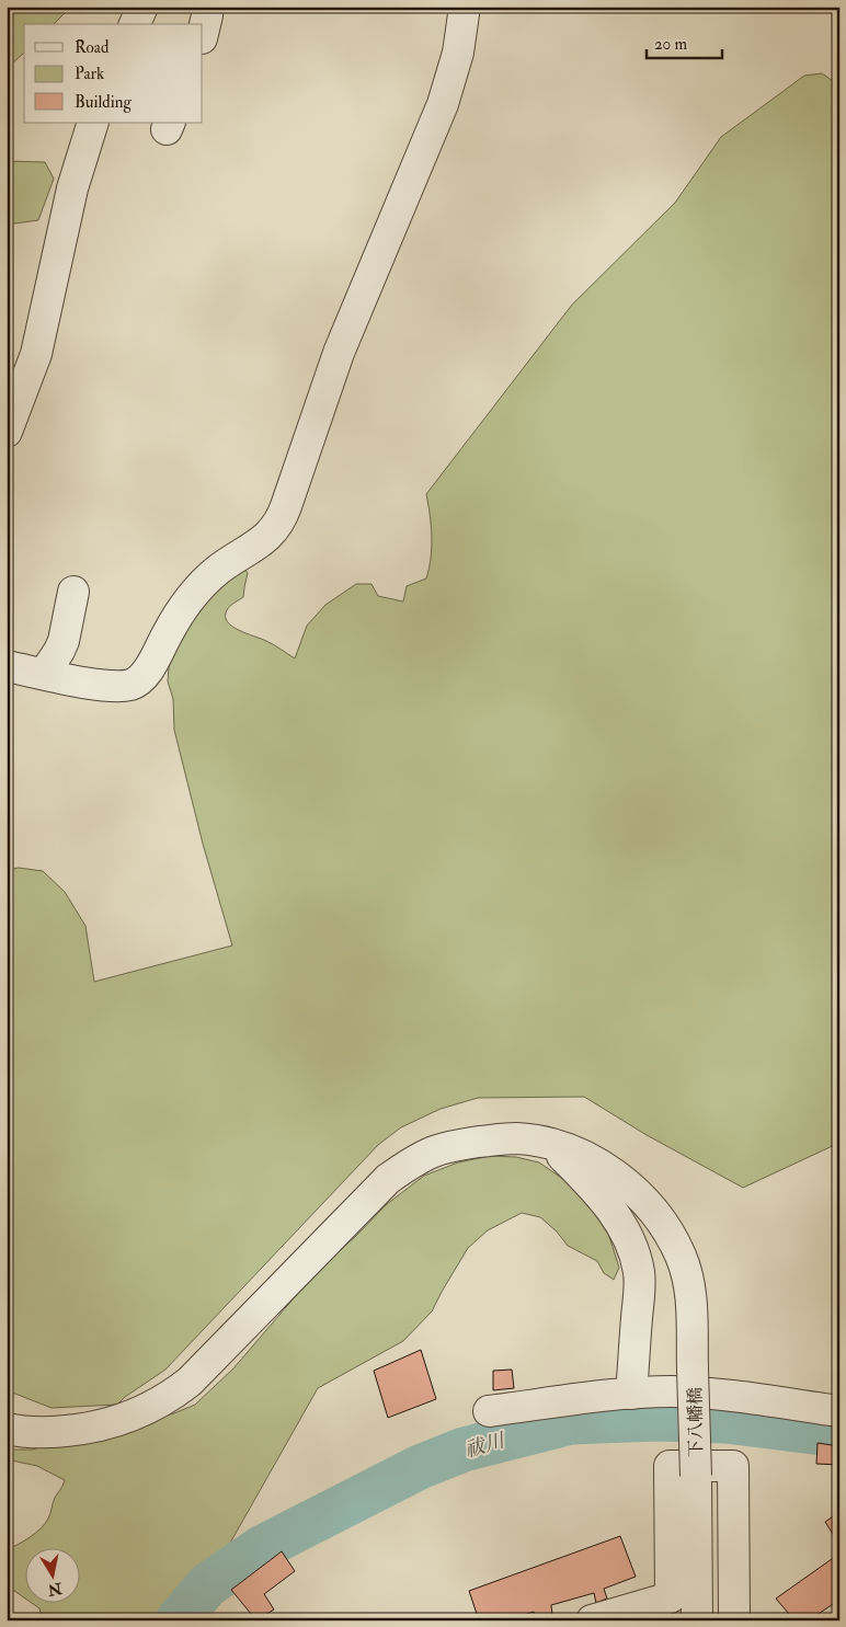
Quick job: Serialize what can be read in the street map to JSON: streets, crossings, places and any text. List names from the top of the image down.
{
  "streets": {
    "street": ["下八幡橋"]
  },
  "water": ["祓川"],
  "legend": ["Road", "Park", "Building"],
  "scale_bar": "20 m",
  "north": "bottom"
}
